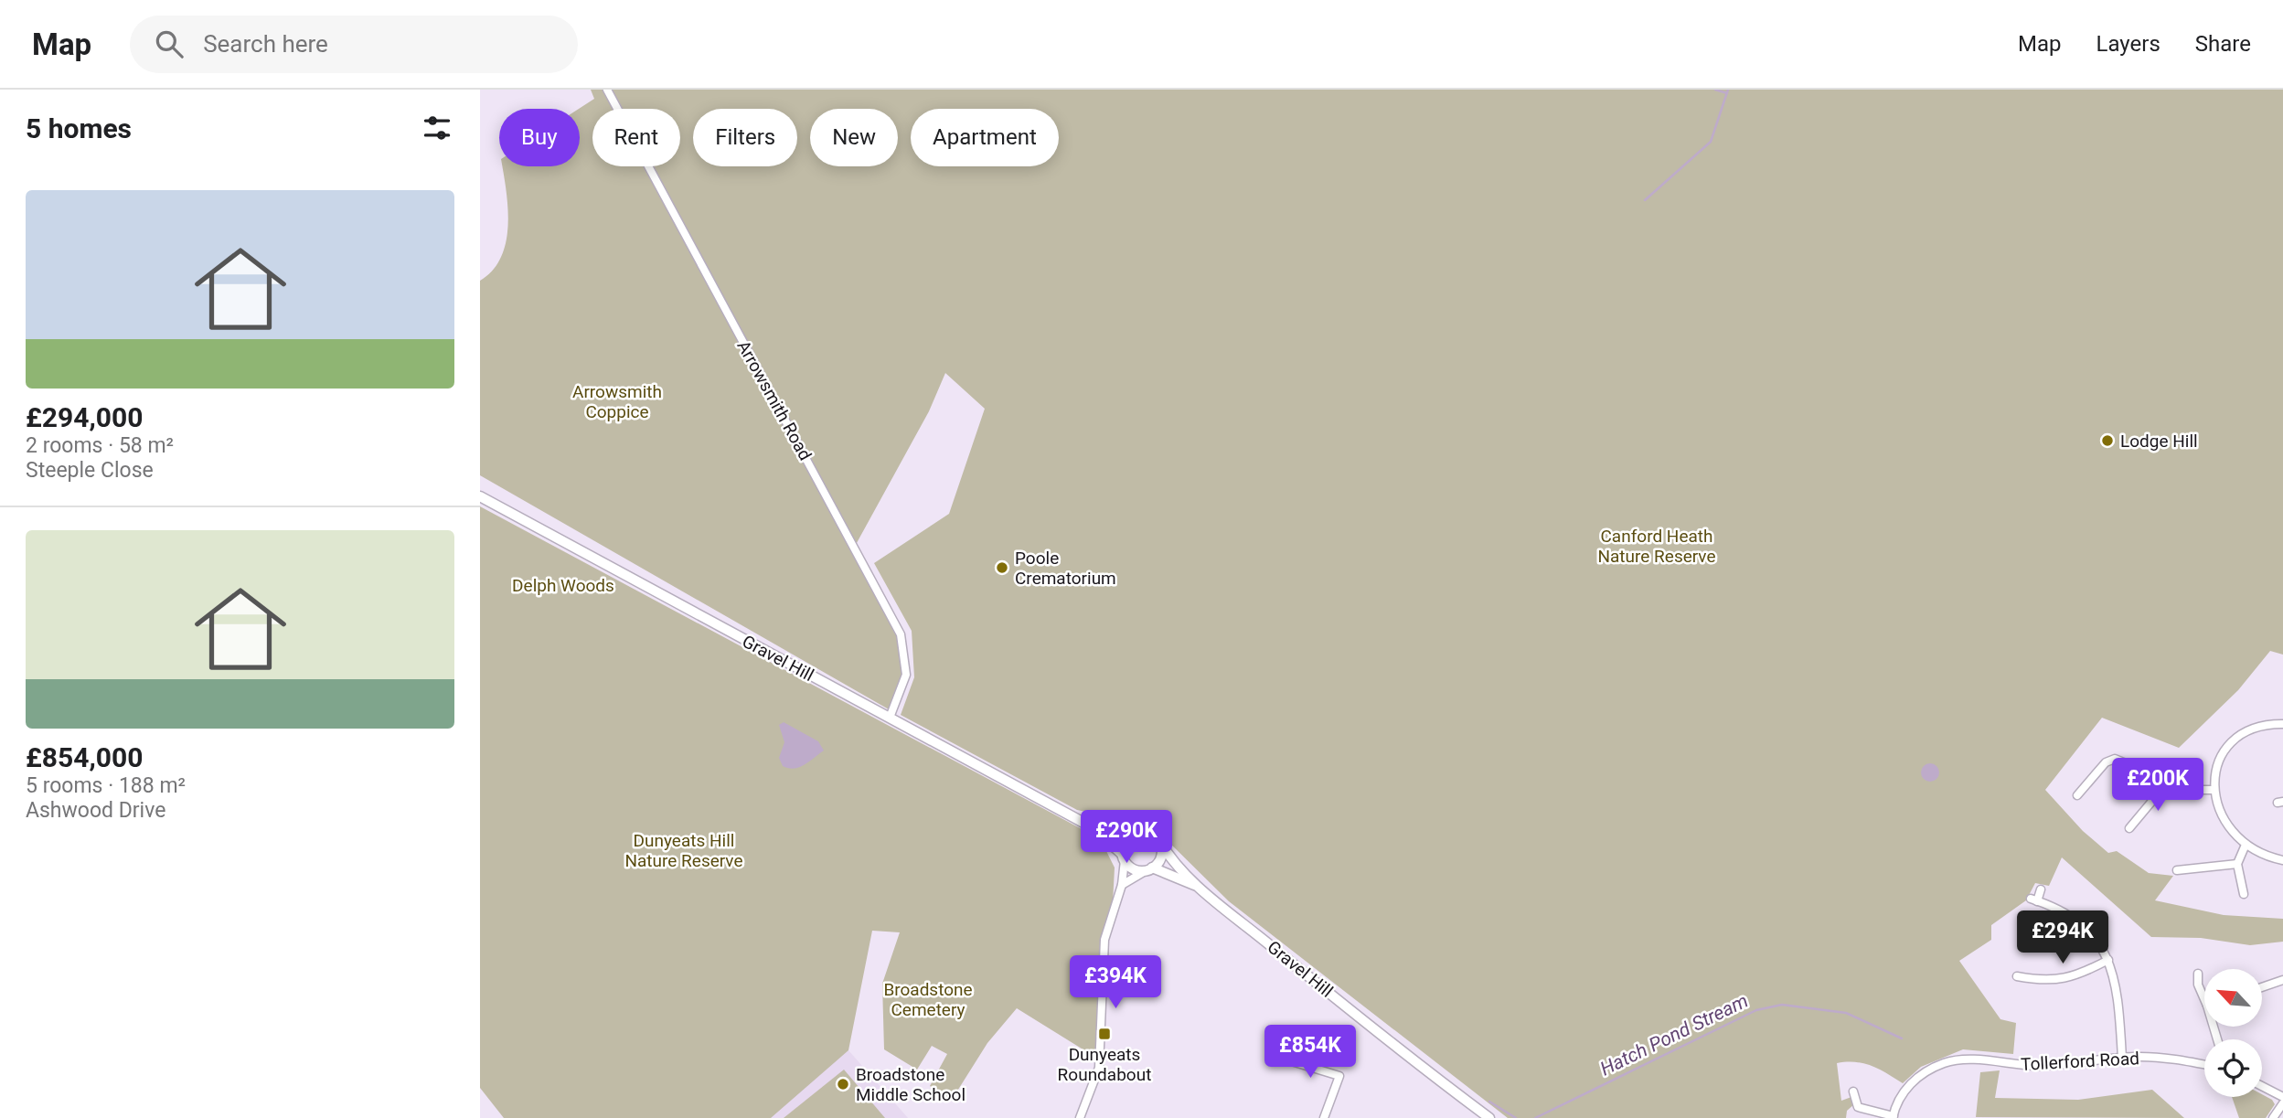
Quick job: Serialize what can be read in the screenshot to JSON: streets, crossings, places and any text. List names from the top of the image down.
{
  "streets": {
    "main road": ["Gravel Hill"],
    "street": ["Arrowsmith Road", "Tollerford Road"]
  },
  "crossings": [
    ["Arrowsmith Road", "Gravel Hill"]
  ],
  "water": ["Hatch Pond Stream"],
  "parks": [
    "Arrowsmith Coppice",
    "Canford Heath Nature Reserve",
    "Delph Woods",
    "Dunyeats Hill Nature Reserve",
    "Broadstone Cemetery"
  ],
  "places": {
    "other": ["Lodge Hill", "Poole Crematorium", "Broadstone Middle School"],
    "transit": ["Dunyeats Roundabout"]
  },
  "north": "top left",
  "page": {
    "header": "Map",
    "search": "Search here",
    "nav": ["Map", "Layers", "Share"],
    "heading": "5 homes",
    "chip": [
      "Buy",
      "Rent",
      "Filters",
      "New",
      "Apartment"
    ],
    "list": [
      {
        "name": "£294,000",
        "note": "2 rooms · 58 m² · Steeple Close"
      },
      {
        "name": "£854,000",
        "note": "5 rooms · 188 m² · Ashwood Drive"
      }
    ],
    "price": [
      "£200K",
      "£290K",
      "£294K",
      "£394K",
      "£854K"
    ]
  }
}
